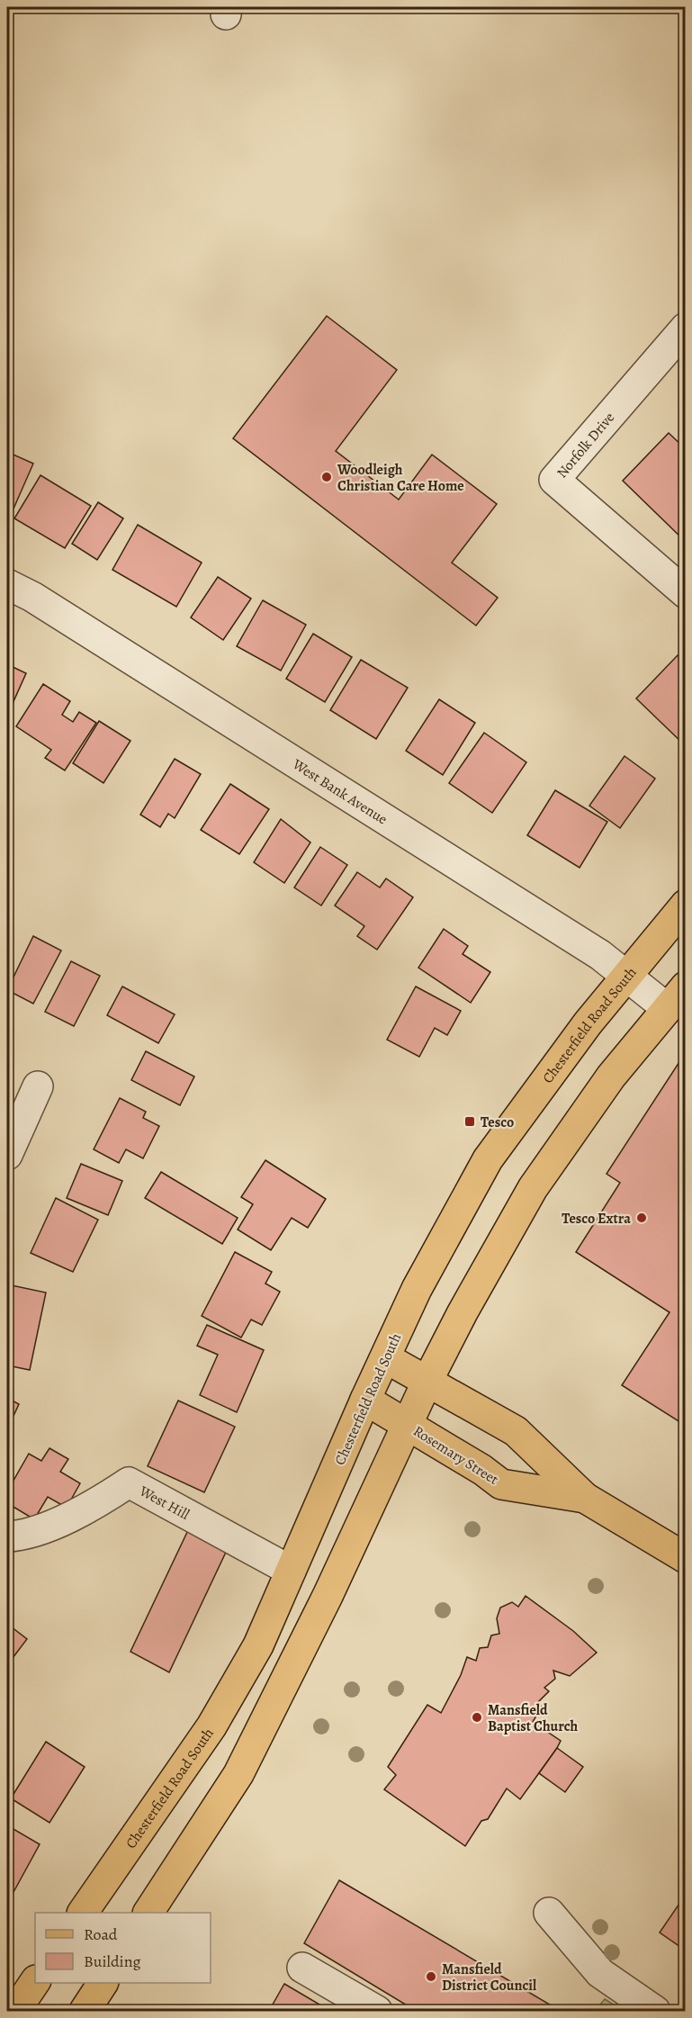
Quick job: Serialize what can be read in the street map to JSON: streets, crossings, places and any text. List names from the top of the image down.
{
  "streets": {
    "main road": ["Chesterfield Road South", "Rosemary Street"],
    "street": ["Norfolk Drive", "West Bank Avenue", "West Hill"]
  },
  "crossings": [
    ["West Bank Avenue", "Chesterfield Road South"],
    ["Chesterfield Road South", "Rosemary Street"],
    ["Chesterfield Road South", "West Hill"]
  ],
  "places": {
    "other": [
      "Woodleigh Christian Care Home",
      "Tesco Extra",
      "Mansfield Baptist Church",
      "Mansfield District Council"
    ],
    "transit": ["Tesco"]
  },
  "legend": ["Road", "Building"]
}
